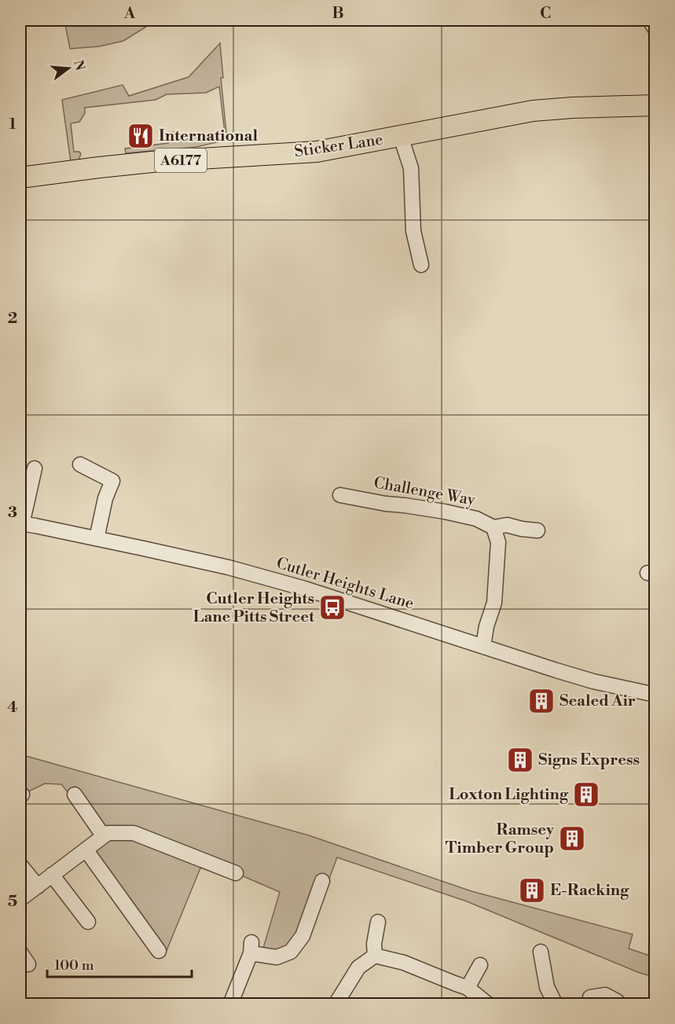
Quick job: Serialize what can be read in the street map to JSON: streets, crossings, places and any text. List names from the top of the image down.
{
  "streets": {
    "highway": ["Sticker Lane", "A6177"],
    "street": ["Challenge Way", "Cutler Heights Lane"]
  },
  "places": {
    "restaurant": ["International"],
    "bus stop": ["Cutler Heights Lane Pitts Street"],
    "building": [
      "Sealed Air",
      "Signs Express",
      "Loxton Lighting",
      "Ramsey Timber Group",
      "E-Racking"
    ]
  },
  "scale_bar": "100 m",
  "north": "right",
  "grid": {
    "columns": ["A", "B", "C"],
    "rows": [
      "1",
      "2",
      "3",
      "4",
      "5"
    ]
  }
}
